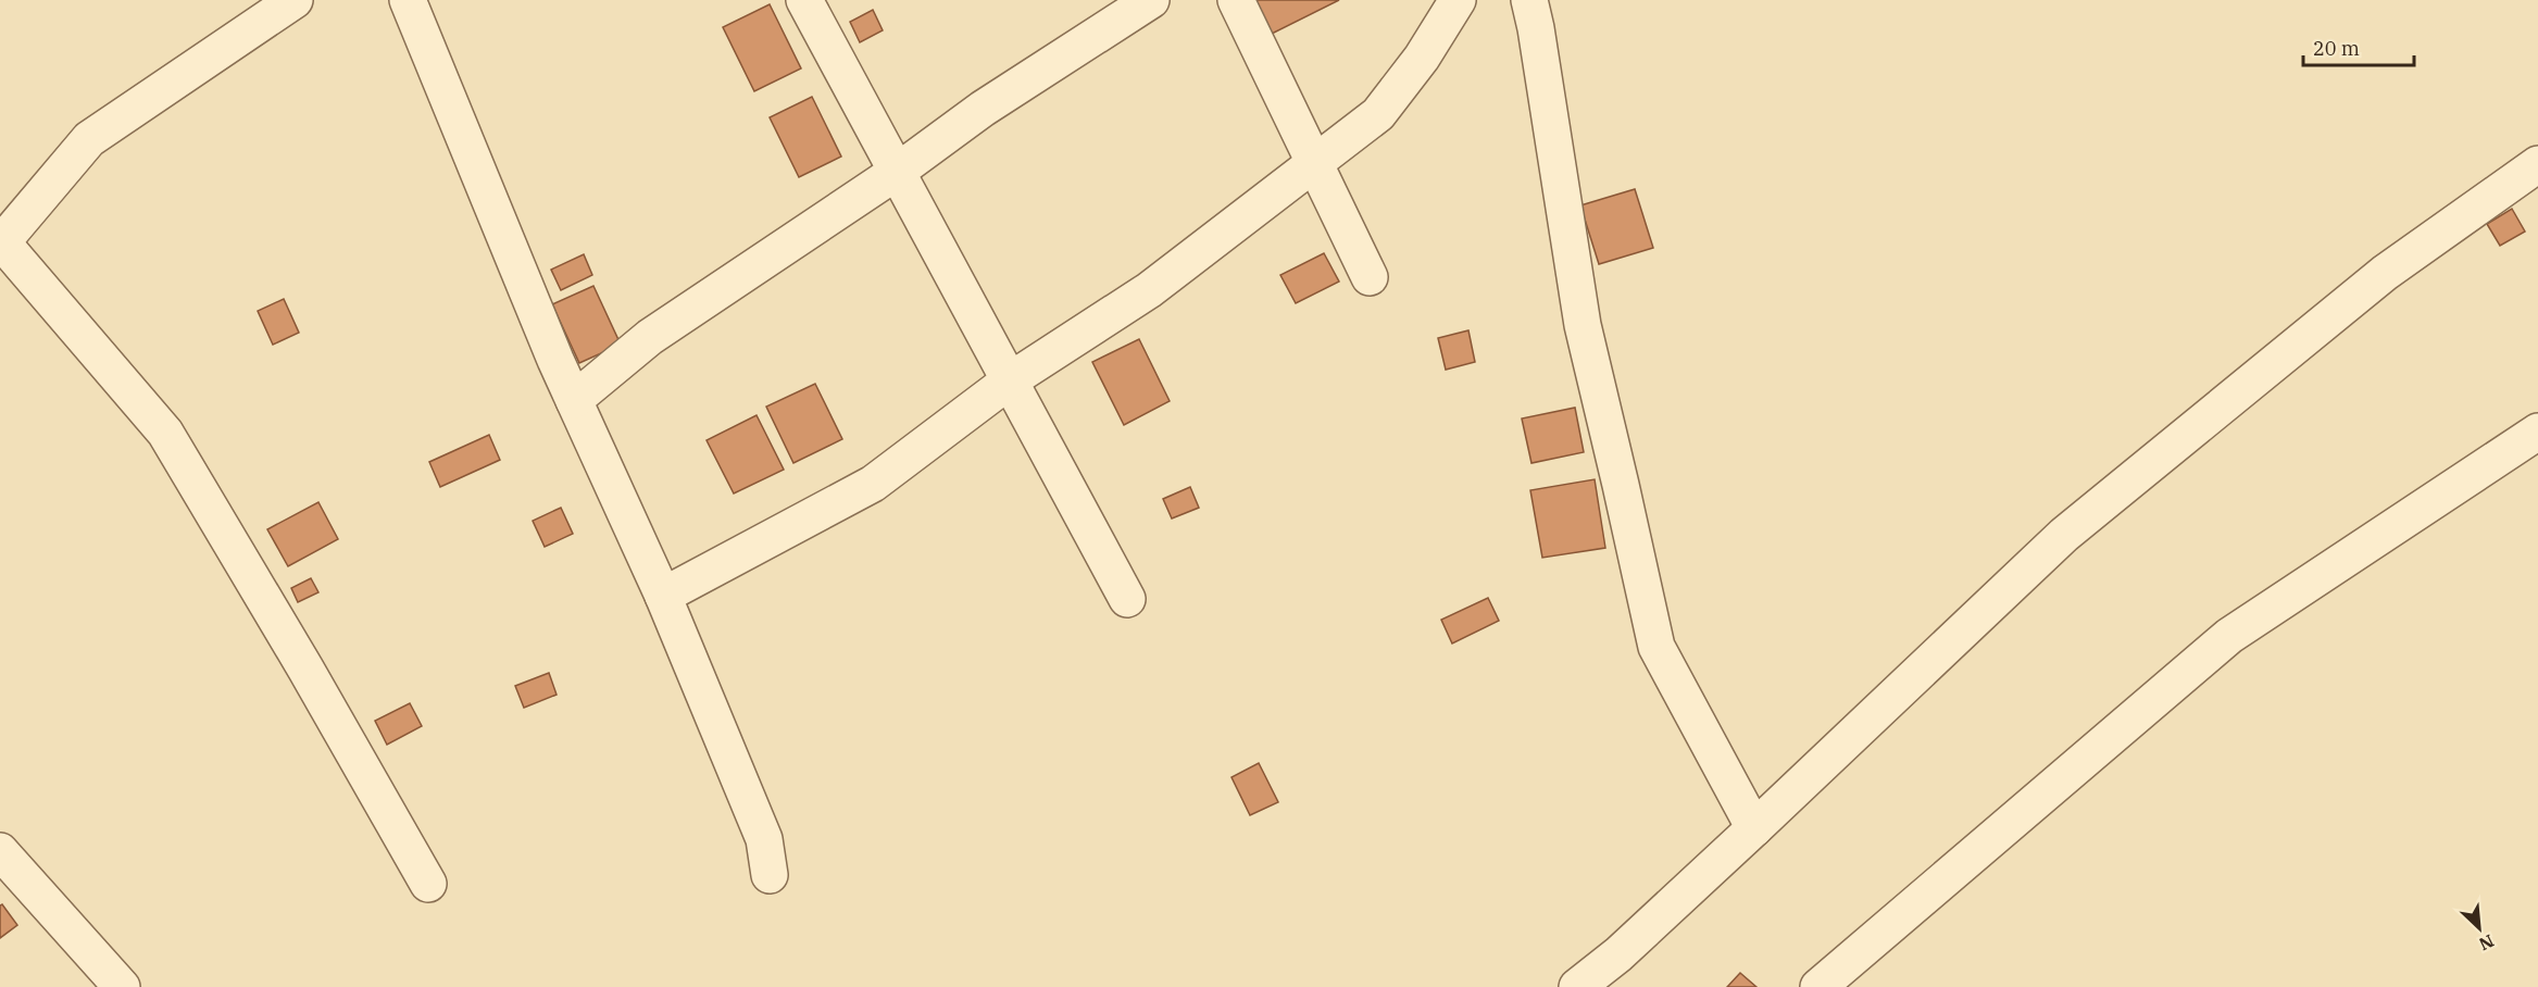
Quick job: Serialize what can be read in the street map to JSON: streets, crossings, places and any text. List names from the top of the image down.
{
  "scale_bar": "20 m",
  "north": "bottom right"
}
